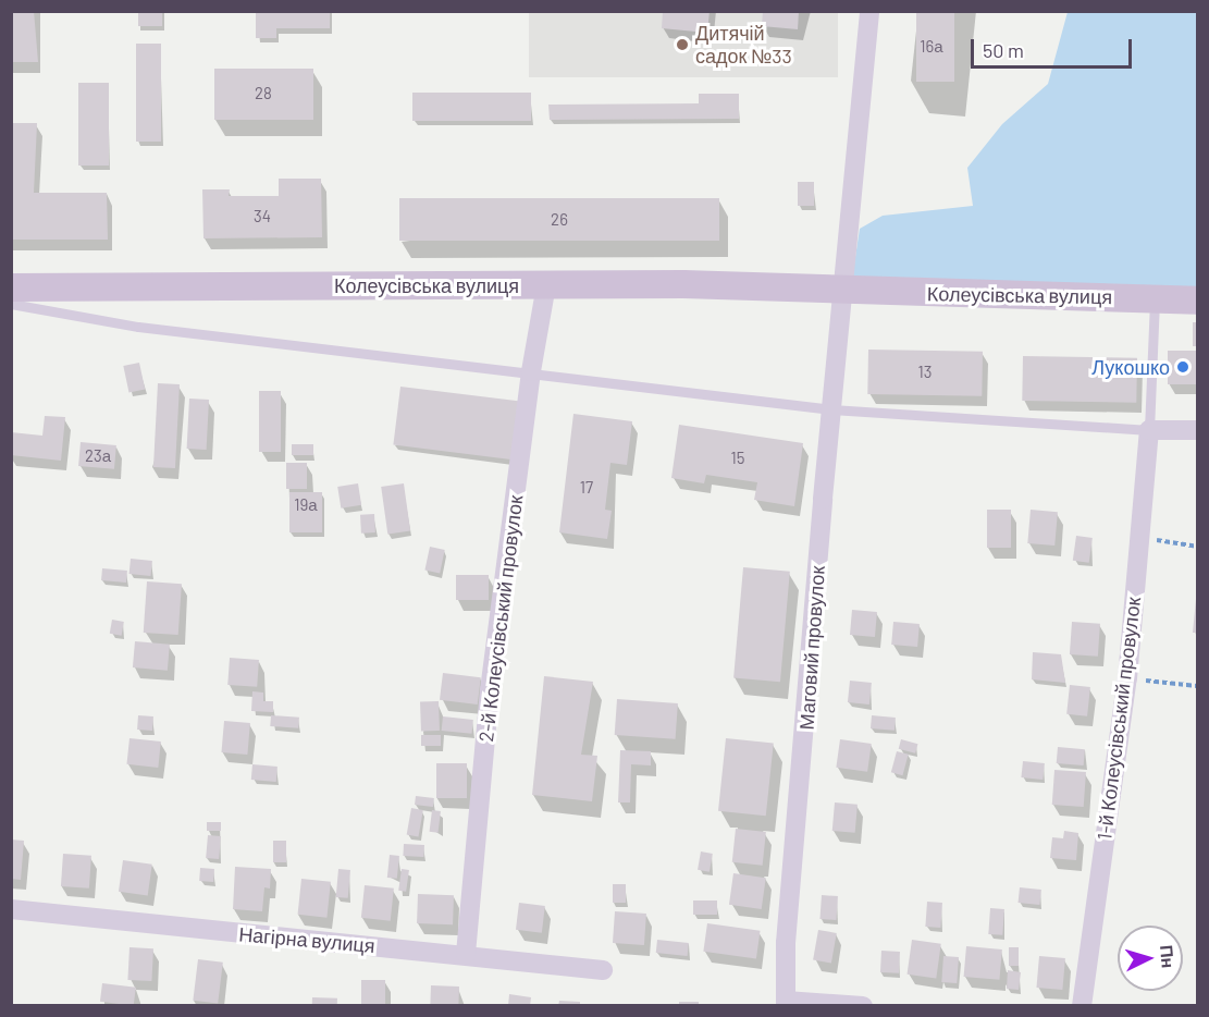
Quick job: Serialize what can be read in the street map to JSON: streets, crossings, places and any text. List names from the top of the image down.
{
  "streets": {
    "street": [
      "Колеусівська вулиця",
      "2-й Колеусівський провулок",
      "Маговий провулок",
      "1-й Колеусівський провулок",
      "Нагірна вулиця"
    ]
  },
  "crossings": [
    ["Колеусівська вулиця", "2-й Колеусівський провулок"],
    ["Колеусівська вулиця", "Маговий провулок"],
    ["2-й Колеусівський провулок", "Нагірна вулиця"]
  ],
  "places": ["Дитячій садок №33", "Лукошко"],
  "house_numbers": [
    "16а",
    "28",
    "34",
    "26",
    "13",
    "23а",
    "15",
    "17",
    "19а"
  ],
  "scale_bar": "50 m",
  "north": "right"
}
